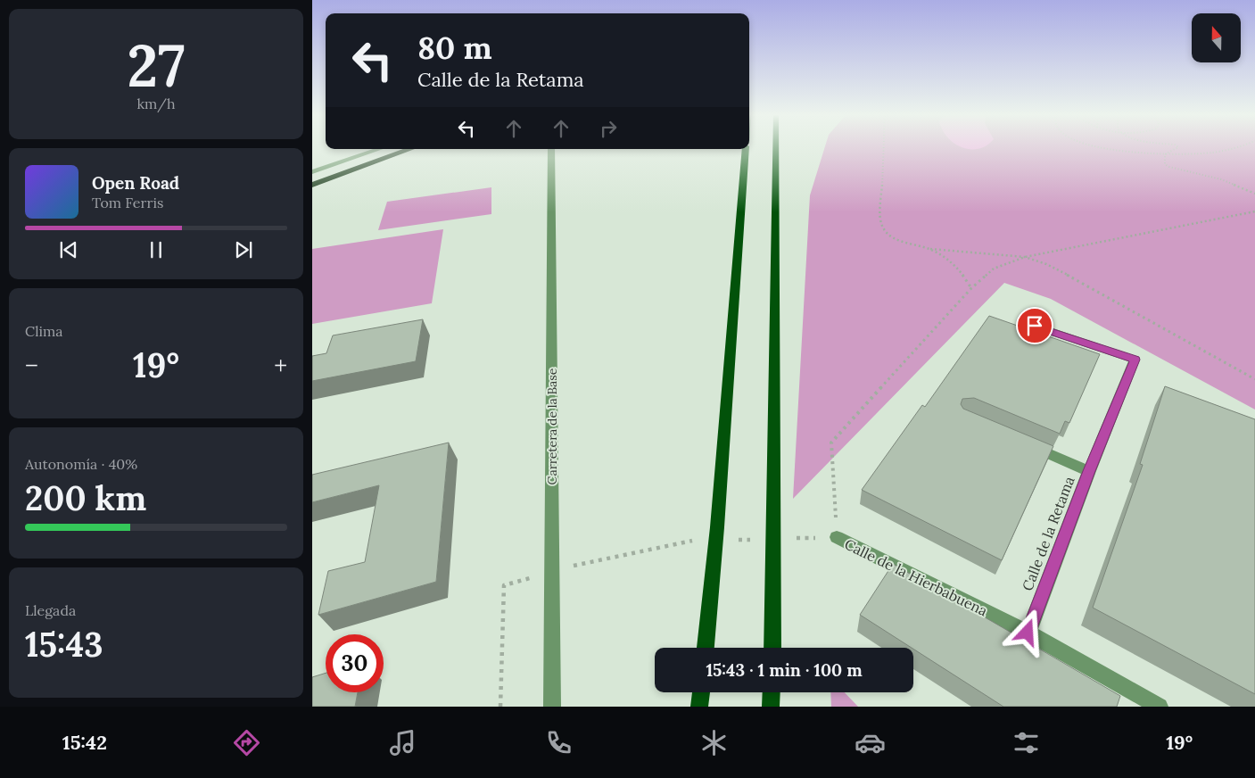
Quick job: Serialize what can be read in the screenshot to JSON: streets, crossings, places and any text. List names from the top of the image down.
{
  "streets": {
    "street": ["Carretera de la Base", "Calle de la Retama", "Calle de la Hierbabuena"]
  },
  "crossings": [
    ["Calle de la Retama", "Calle de la Hierbabuena"]
  ],
  "north": "top",
  "page": {
    "tile": [
      ["27", "km/h"],
      "Clima",
      ["Autonomía · 40%", "200 km"],
      ["Llegada", "15:43"]
    ],
    "turn": ["80 m", "Calle de la Retama"],
    "song": ["Open Road", "Tom Ferris"],
    "heat": ["−", "19°", "+"],
    "limit": "30",
    "trip": "15:43 · 1 min · 100 m",
    "tabs": ["15:42", "19°"]
  }
}
